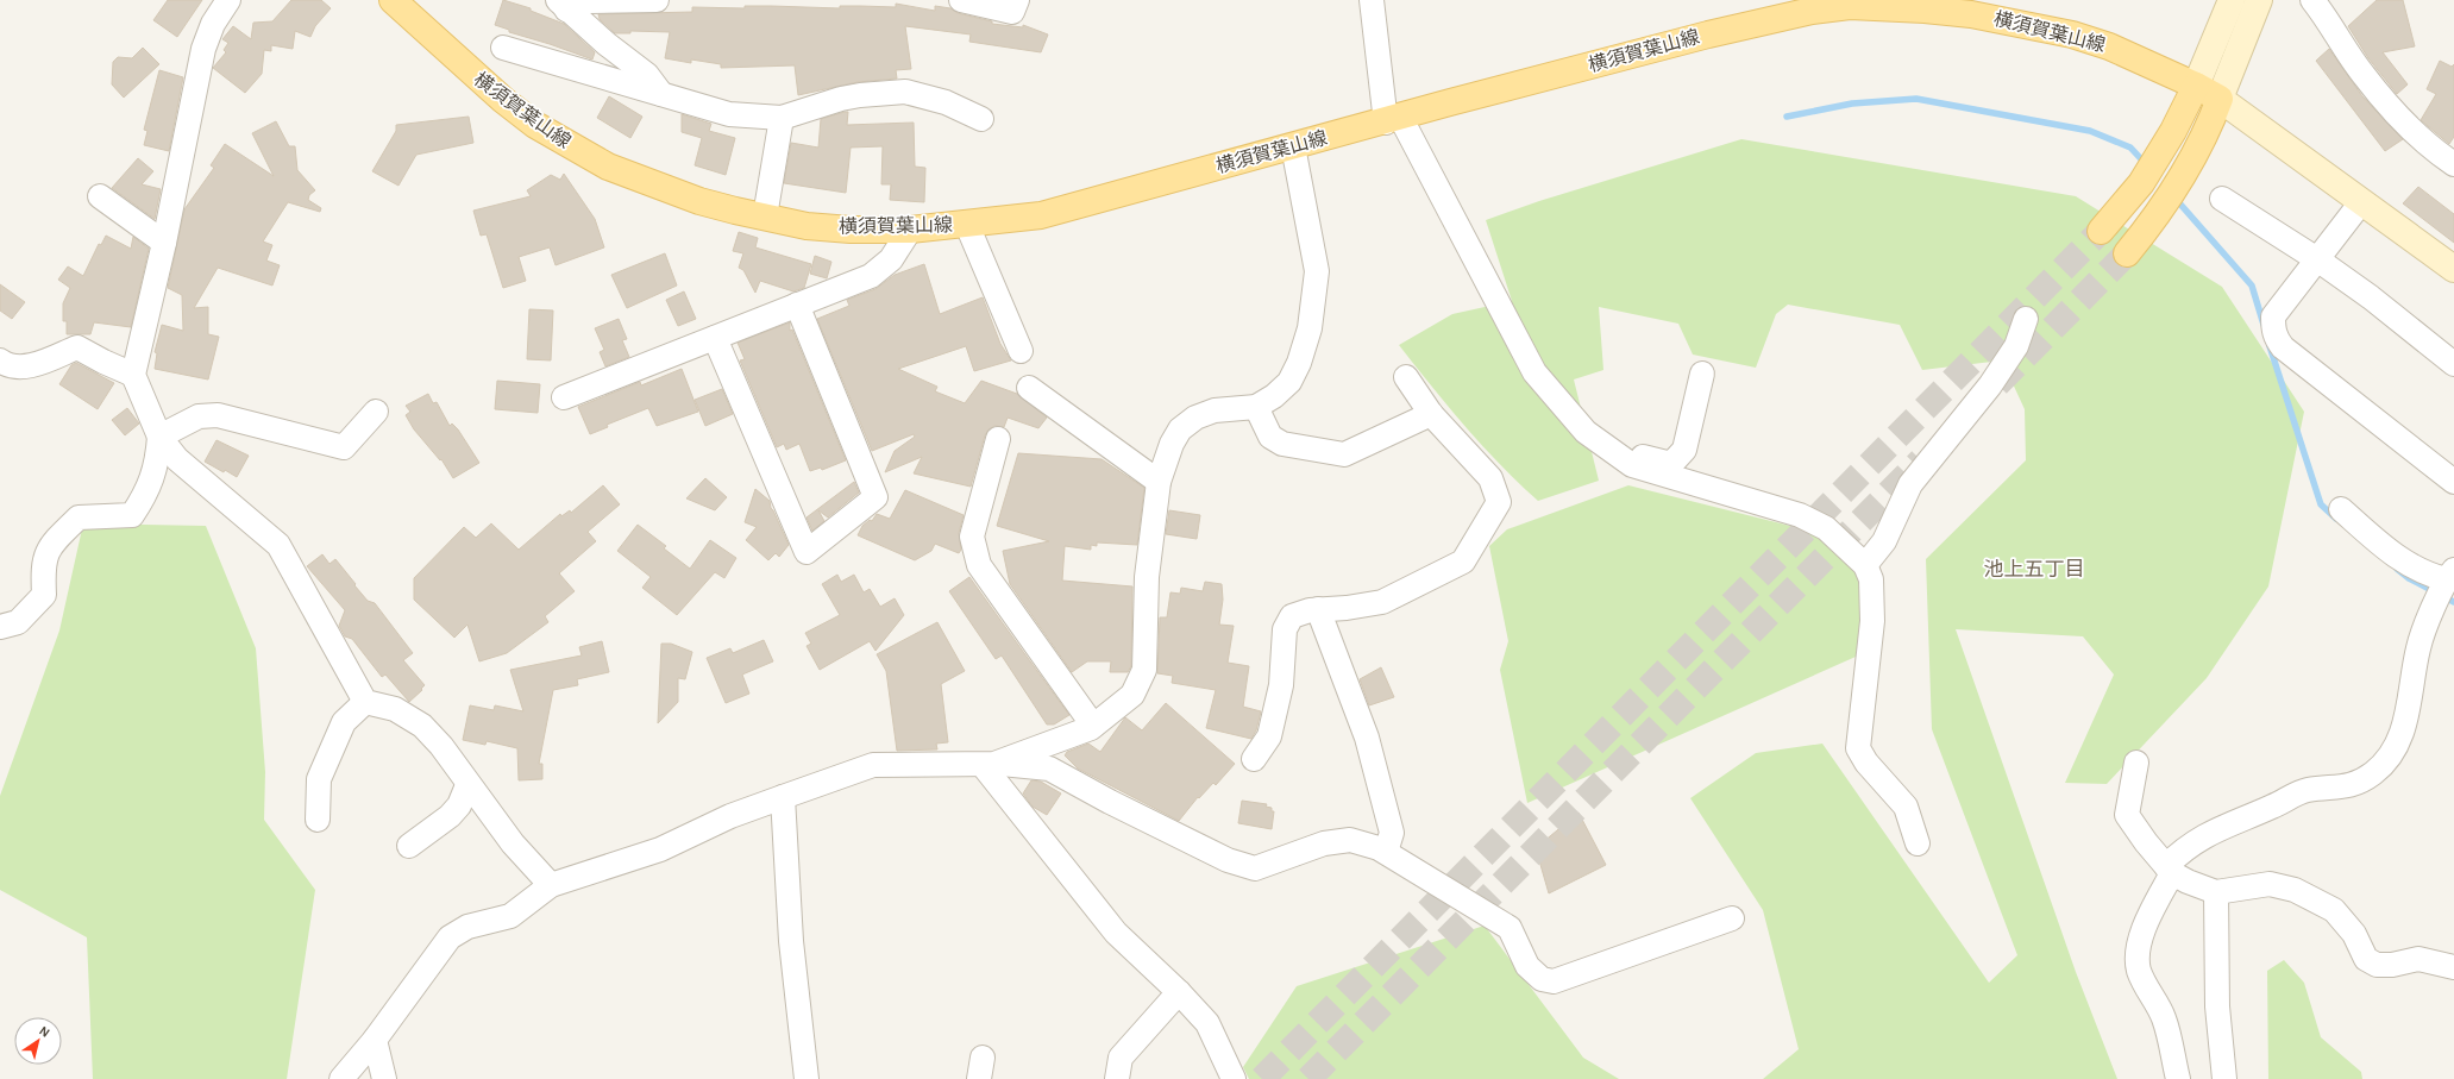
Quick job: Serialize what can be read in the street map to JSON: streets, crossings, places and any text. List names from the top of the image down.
{
  "streets": {
    "main road": ["横須賀葉山線"]
  },
  "districts": ["池上五丁目"],
  "north": "top right"
}
